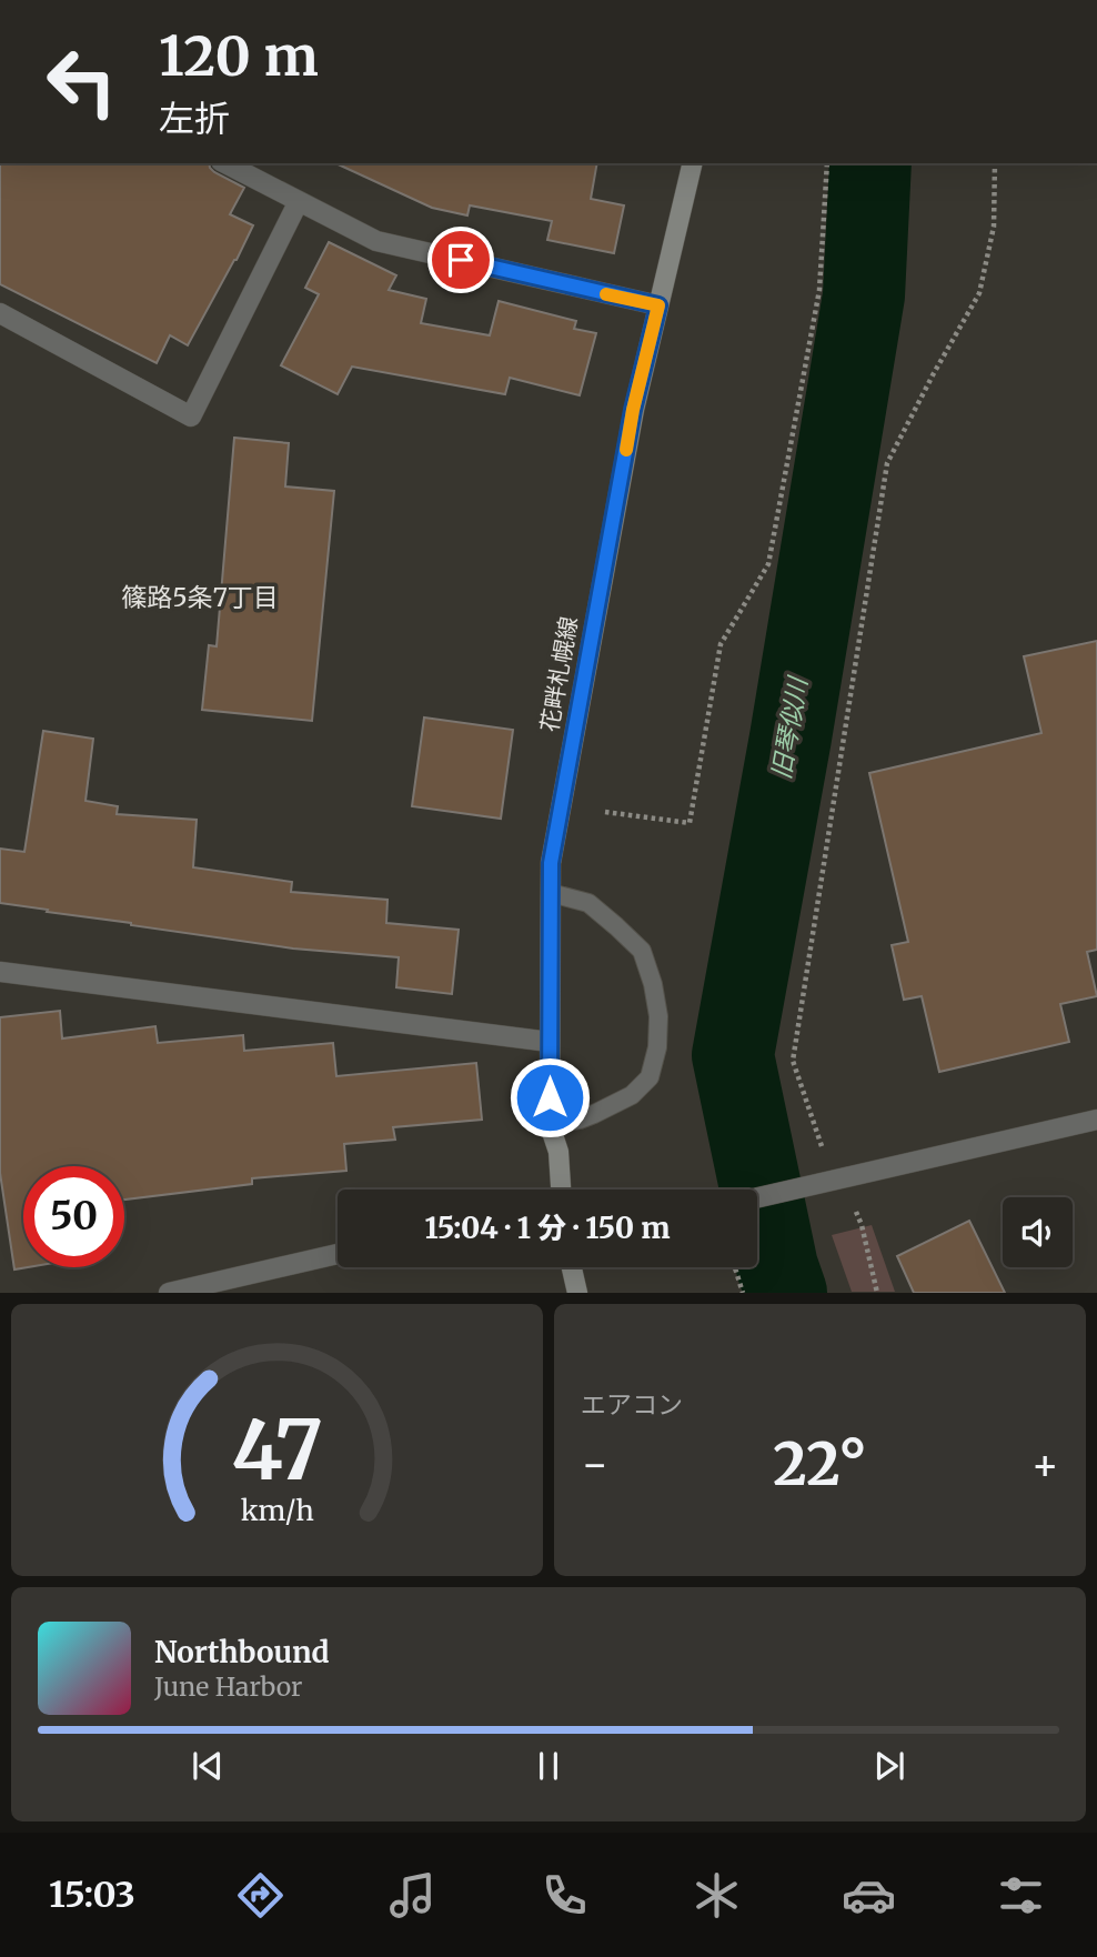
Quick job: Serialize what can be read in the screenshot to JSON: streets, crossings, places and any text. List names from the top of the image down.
{
  "streets": {
    "main road": ["花畔札幌線"]
  },
  "districts": ["篠路5条7丁目"],
  "water": ["旧琴似川"],
  "page": {
    "turn": ["120 m", "左折"],
    "limit": "50",
    "trip": "15:04 · 1 分 · 150 m",
    "tile": "エアコン",
    "heat": ["−", "22°", "+"],
    "song": ["Northbound", "June Harbor"],
    "tabs": "15:03",
    "gauge": ["47", "km/h"]
  }
}
